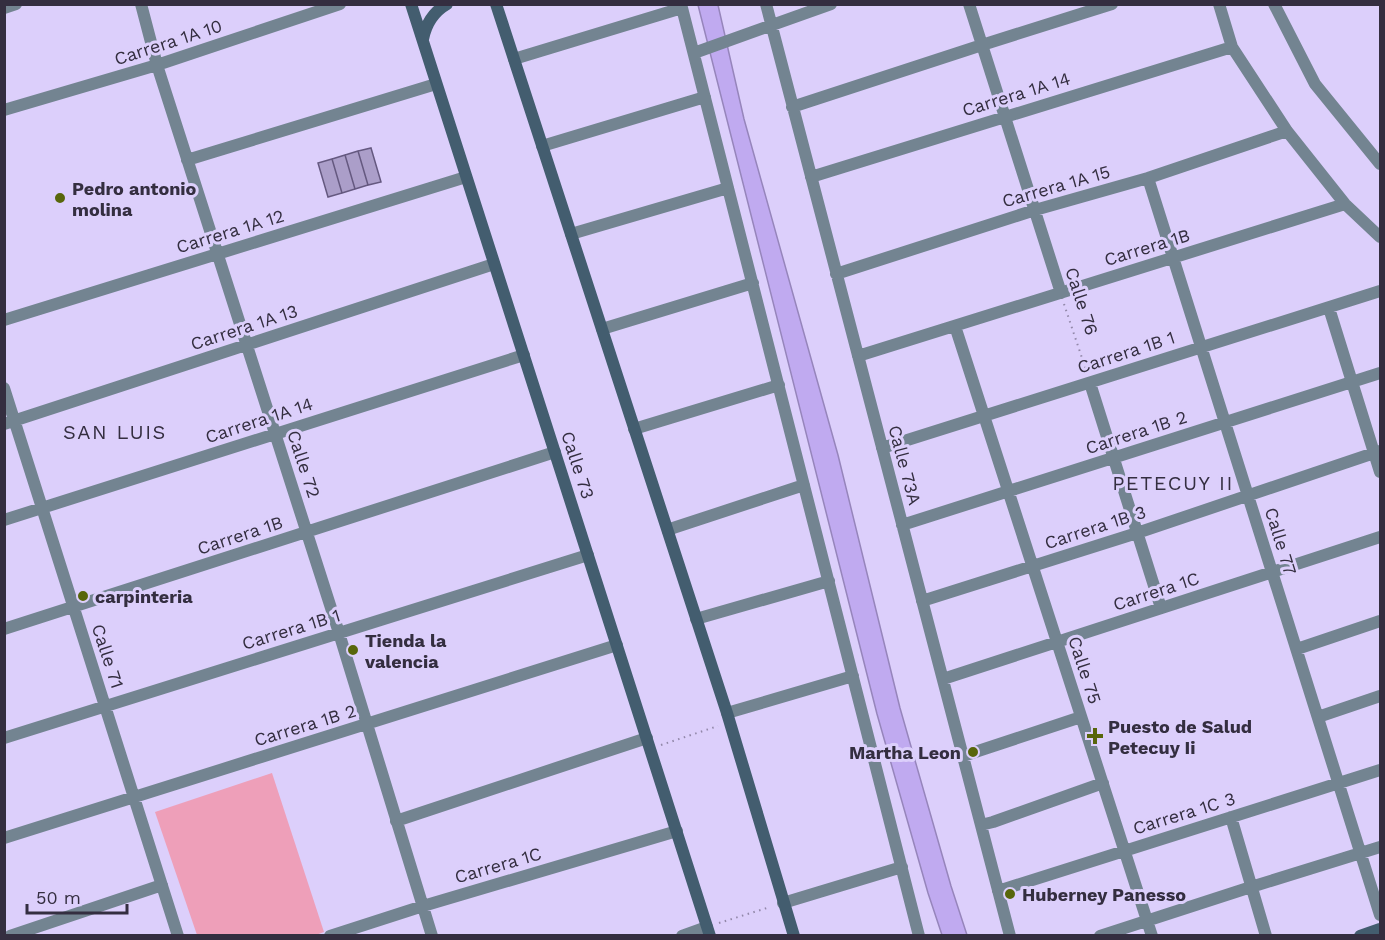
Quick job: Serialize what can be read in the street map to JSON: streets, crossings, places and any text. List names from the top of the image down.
{
  "streets": {
    "main road": ["Calle 73"],
    "street": [
      "Carrera 1A 10",
      "Carrera 1A 14",
      "Carrera 1A 15",
      "Carrera 1A 12",
      "Carrera 1B",
      "Calle 76",
      "Carrera 1A 13",
      "Carrera 1B 1",
      "Carrera 1B 2",
      "Calle 72",
      "Calle 73A",
      "Carrera 1B 3",
      "Calle 77",
      "Carrera 1C",
      "Calle 71",
      "Calle 75",
      "Carrera 1C 3"
    ]
  },
  "crossings": [
    ["Carrera 1A 10", "Calle 72"],
    ["Carrera 1A 14", "Calle 76"],
    ["Carrera 1A 14", "Calle 72"],
    ["Carrera 1A 14", "Calle 73"],
    ["Carrera 1A 14", "Calle 73A"],
    ["Carrera 1A 14", "Calle 71"],
    ["Carrera 1A 15", "Calle 76"],
    ["Carrera 1A 15", "Calle 73A"],
    ["Carrera 1A 15", "Calle 77"],
    ["Carrera 1A 12", "Calle 72"],
    ["Carrera 1A 12", "Calle 73"],
    ["Carrera 1B", "Calle 76"],
    ["Carrera 1B", "Calle 72"],
    ["Carrera 1B", "Calle 73"],
    ["Carrera 1B", "Calle 73A"],
    ["Carrera 1B", "Calle 77"],
    ["Carrera 1B", "Calle 71"],
    ["Carrera 1B", "Calle 75"],
    ["Calle 76", "Carrera 1B 1"],
    ["Carrera 1A 13", "Calle 72"],
    ["Carrera 1A 13", "Calle 73"],
    ["Carrera 1A 13", "Calle 71"],
    ["Carrera 1B 1", "Calle 72"],
    ["Carrera 1B 1", "Calle 73"],
    ["Carrera 1B 1", "Calle 73A"],
    ["Carrera 1B 1", "Calle 77"],
    ["Carrera 1B 1", "Calle 71"],
    ["Carrera 1B 1", "Calle 75"],
    ["Carrera 1B 2", "Calle 72"],
    ["Carrera 1B 2", "Calle 73"],
    ["Carrera 1B 2", "Calle 73A"],
    ["Carrera 1B 2", "Calle 77"],
    ["Carrera 1B 2", "Calle 71"],
    ["Carrera 1B 2", "Calle 75"],
    ["Calle 72", "Carrera 1C"],
    ["Calle 73", "Carrera 1C"],
    ["Calle 73A", "Carrera 1B 3"],
    ["Calle 73A", "Carrera 1C"],
    ["Calle 73A", "Carrera 1C 3"],
    ["Carrera 1B 3", "Calle 77"],
    ["Carrera 1B 3", "Calle 75"],
    ["Calle 77", "Carrera 1C"],
    ["Calle 77", "Carrera 1C 3"],
    ["Carrera 1C", "Calle 75"],
    ["Calle 75", "Carrera 1C 3"]
  ],
  "districts": ["SAN LUIS", "PETECUY II"],
  "places": {
    "other": [
      "Pedro antonio molina",
      "carpinteria",
      "Tienda la valencia",
      "Martha Leon",
      "Huberney Panesso"
    ],
    "health": ["Puesto de Salud Petecuy Ii"]
  },
  "scale_bar": "50 m"
}
